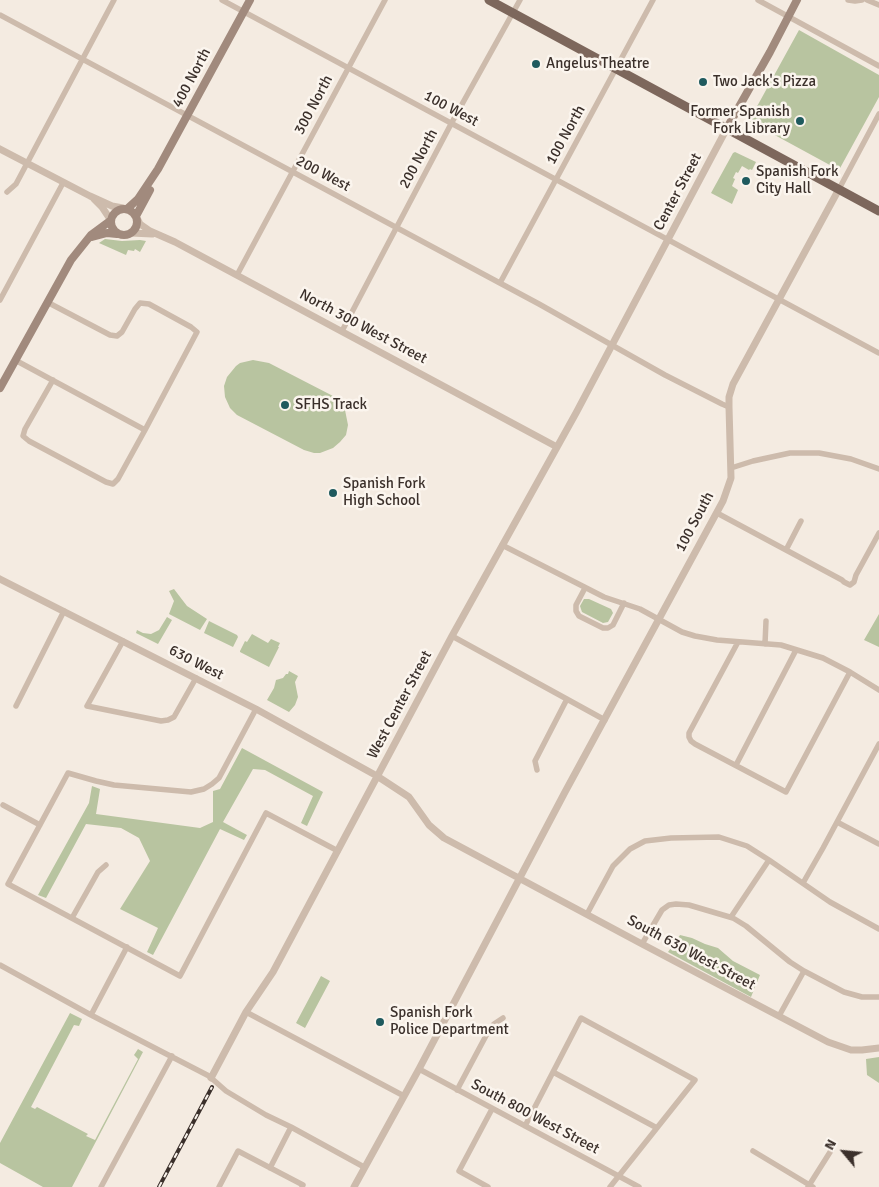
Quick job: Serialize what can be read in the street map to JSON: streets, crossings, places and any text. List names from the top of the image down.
{
  "streets": {
    "main road": ["400 North", "Center Street"],
    "street": [
      "300 North",
      "100 West",
      "100 North",
      "200 North",
      "200 West",
      "North 300 West Street",
      "100 South",
      "630 West",
      "West Center Street",
      "South 630 West Street",
      "South 800 West Street"
    ]
  },
  "crossings": [
    ["400 North", "100 West"],
    ["400 North", "200 West"],
    ["300 North", "100 West"],
    ["300 North", "200 West"],
    ["300 North", "North 300 West Street"],
    ["100 West", "100 North"],
    ["100 West", "200 North"],
    ["100 West", "Center Street"],
    ["100 West", "100 South"],
    ["100 North", "200 West"],
    ["200 North", "200 West"],
    ["200 North", "North 300 West Street"],
    ["200 West", "Center Street"],
    ["200 West", "100 South"],
    ["200 West", "West Center Street"],
    ["Center Street", "West Center Street"],
    ["North 300 West Street", "West Center Street"],
    ["100 South", "630 West"],
    ["100 South", "South 630 West Street"],
    ["100 South", "South 800 West Street"],
    ["630 West", "West Center Street"],
    ["630 West", "South 630 West Street"]
  ],
  "places": [
    "Angelus Theatre",
    "Two Jack's Pizza",
    "Former Spanish Fork Library",
    "Spanish Fork City Hall",
    "SFHS Track",
    "Spanish Fork High School",
    "Spanish Fork Police Department"
  ],
  "north": "top left"
}
